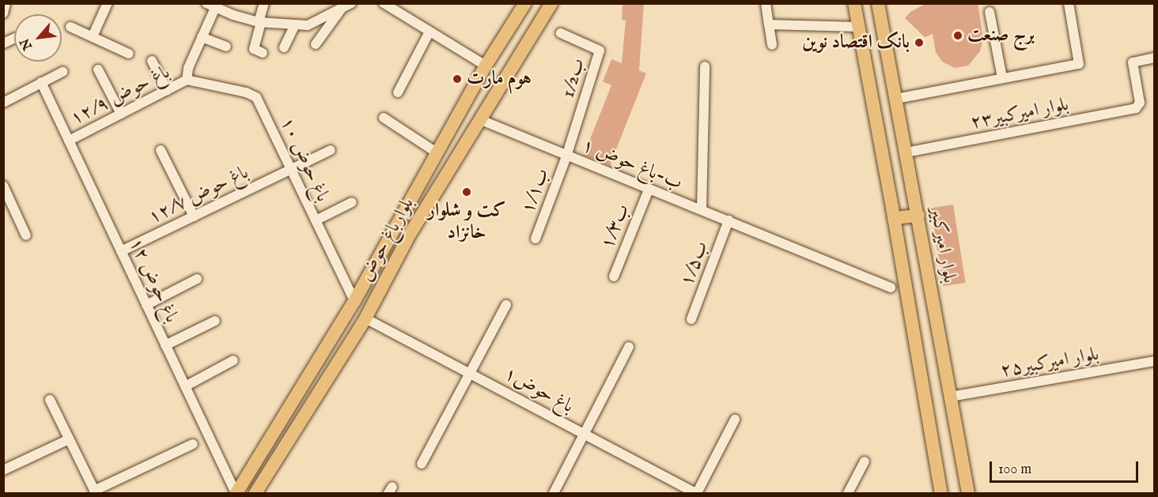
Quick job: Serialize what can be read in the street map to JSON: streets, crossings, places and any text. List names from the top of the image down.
{
  "streets": {
    "main road": ["بلوارباغ حوض", "بلوار امیرکبیر"],
    "street": [
      "1/2ب",
      "۱۲/۹ باغ حوض",
      "۲۳بلوار امیرکبیر",
      "۱۰ باغ حوض",
      "۱ ب-باغ حوض",
      "ب۱/۱",
      "۱۲/۷ باغ حوض",
      "ب۱/۳",
      "ب۱/۵",
      "۱۲ باغ حوض",
      "بلوار امیرکبیر۲۵",
      "باغ حوض۱"
    ]
  },
  "crossings": [
    ["1/2ب", "۱ ب-باغ حوض"],
    ["1/2ب", "ب۱/۱"],
    ["۱۲/۹ باغ حوض", "۱۰ باغ حوض"],
    ["۱۲/۹ باغ حوض", "۱۲ باغ حوض"],
    ["۲۳بلوار امیرکبیر", "بلوار امیرکبیر"],
    ["۱۰ باغ حوض", "۱۲/۷ باغ حوض"],
    ["۱۰ باغ حوض", "بلوارباغ حوض"],
    ["۱ ب-باغ حوض", "ب۱/۱"],
    ["۱ ب-باغ حوض", "ب۱/۳"],
    ["۱ ب-باغ حوض", "بلوارباغ حوض"],
    ["۱ ب-باغ حوض", "ب۱/۵"],
    ["۱۲/۷ باغ حوض", "۱۲ باغ حوض"],
    ["بلوارباغ حوض", "۱۲ باغ حوض"],
    ["بلوارباغ حوض", "باغ حوض۱"],
    ["بلوار امیرکبیر", "بلوار امیرکبیر۲۵"]
  ],
  "places": [
    "برج صنعت",
    "بانک اقتصاد نوین",
    "هوم مارت",
    "کت و شلوار خانزاد"
  ],
  "scale_bar": "100 m",
  "north": "bottom left"
}
